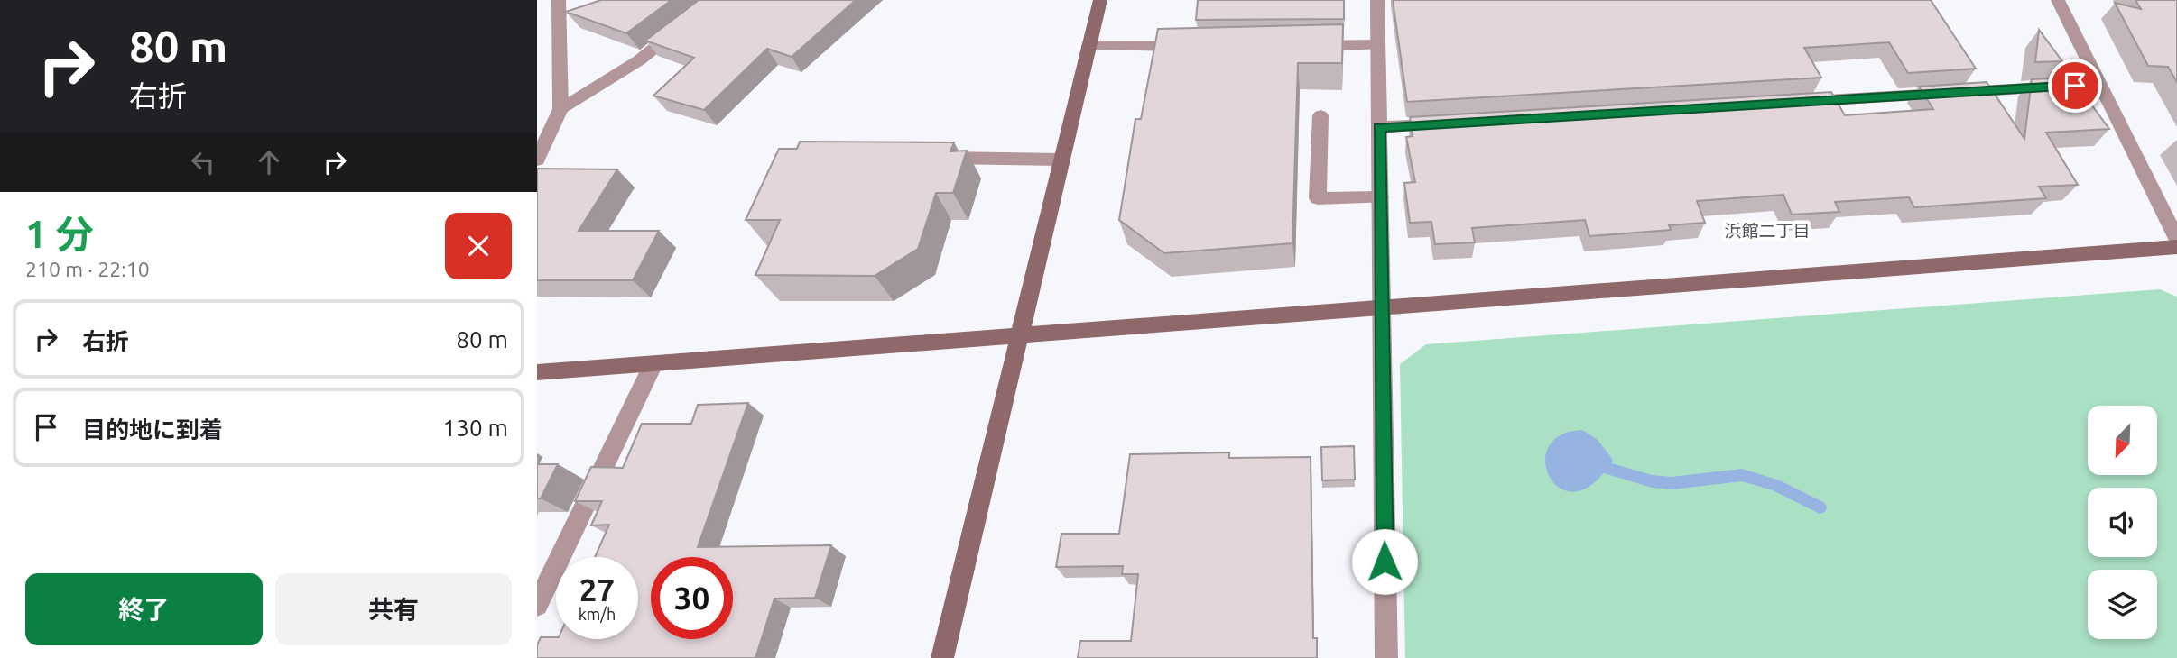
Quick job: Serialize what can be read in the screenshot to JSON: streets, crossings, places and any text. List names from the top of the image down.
{
  "districts": ["浜館二丁目"],
  "north": "bottom left",
  "page": {
    "turn": ["80 m", "右折"],
    "heading": ["1 分", "210 m · 22:10"],
    "list": [
      {
        "name": "右折",
        "value": "80 m"
      },
      {
        "name": "目的地に到着",
        "value": "130 m"
      }
    ],
    "speed": "27 km/h",
    "limit": "30",
    "buttons": ["終了", "共有"]
  }
}
